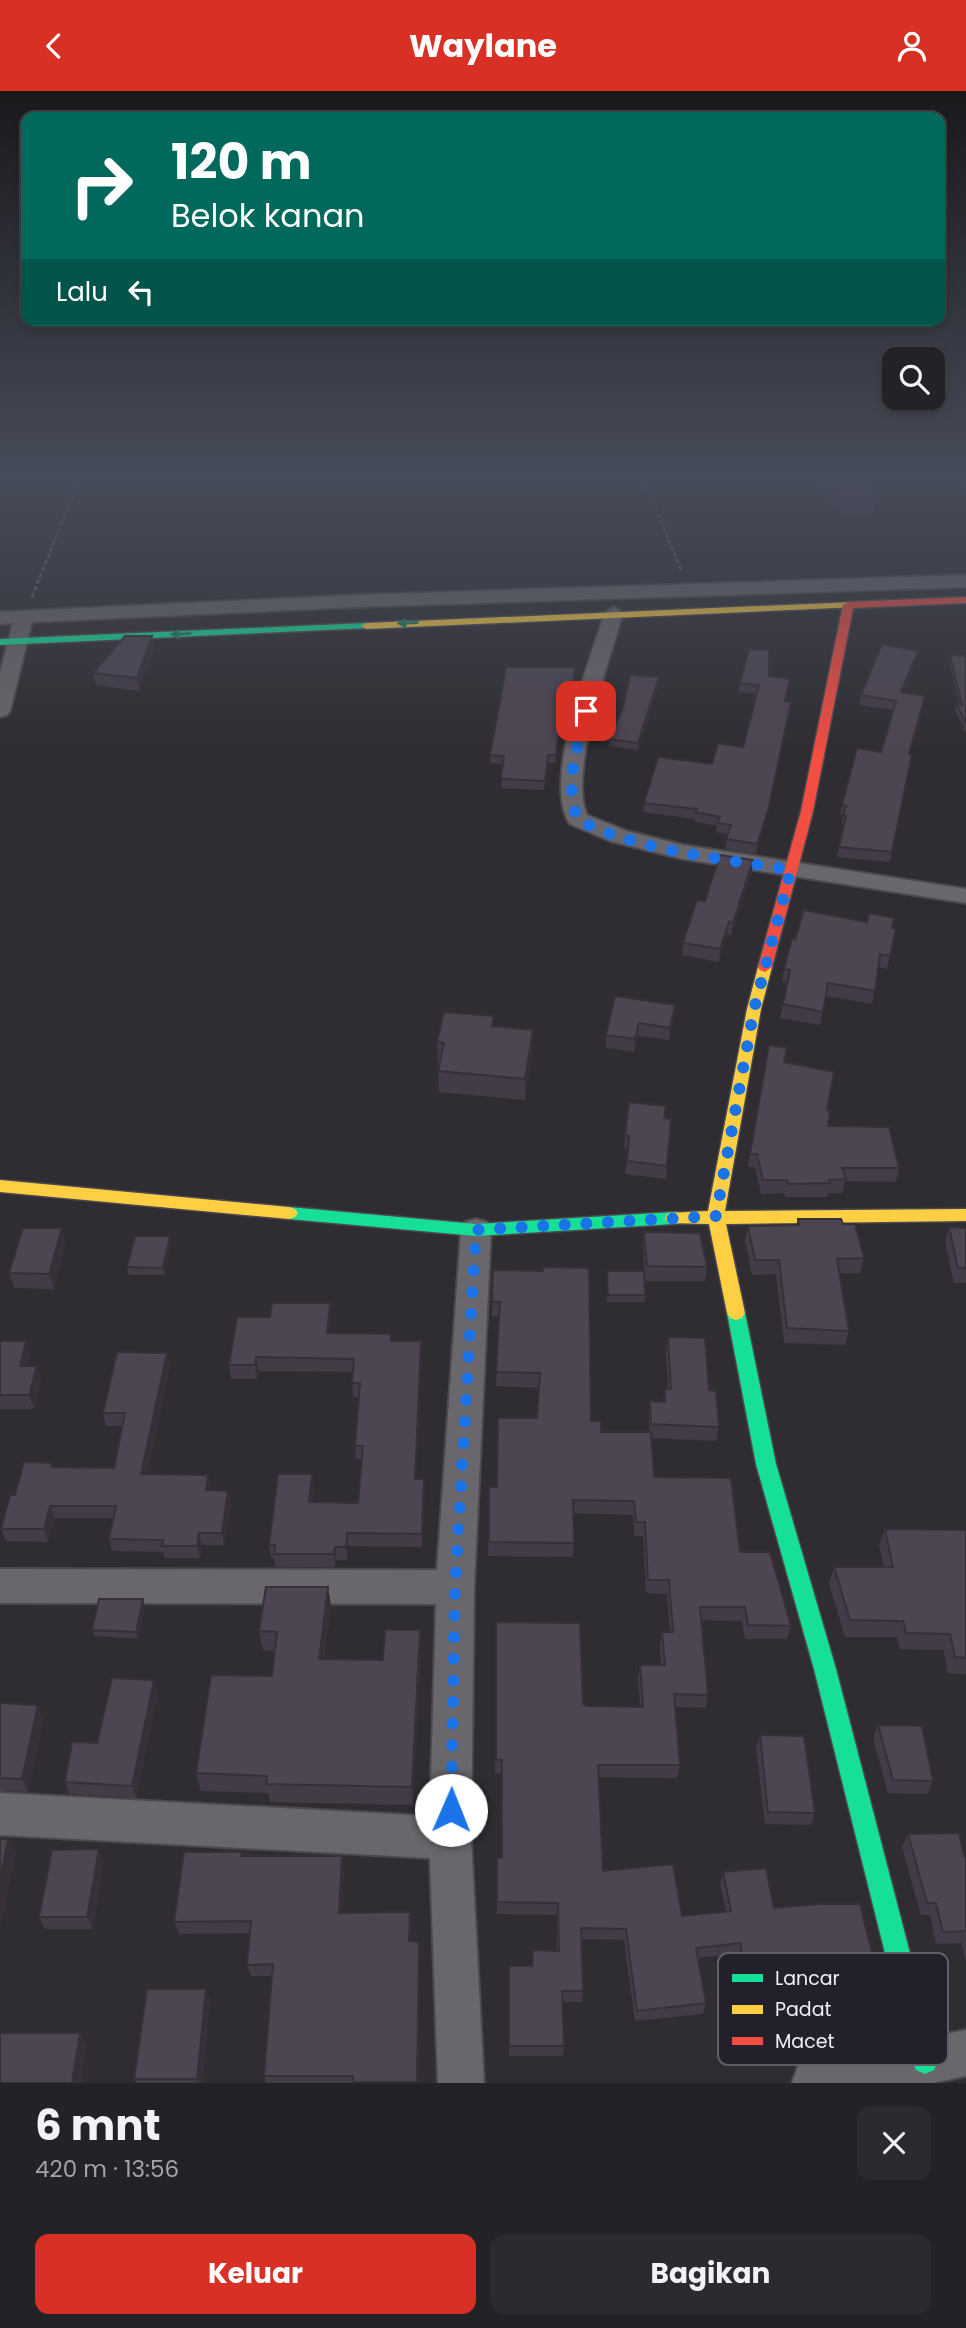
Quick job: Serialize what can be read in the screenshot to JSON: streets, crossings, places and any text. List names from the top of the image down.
{
  "legend": ["Lancar", "Padat", "Macet"],
  "page": {
    "header": "Waylane",
    "turn": ["120 m", "Belok kanan"],
    "then": "Lalu",
    "heading": ["6 mnt", "420 m · 13:56"],
    "buttons": ["Keluar", "Bagikan"]
  }
}
